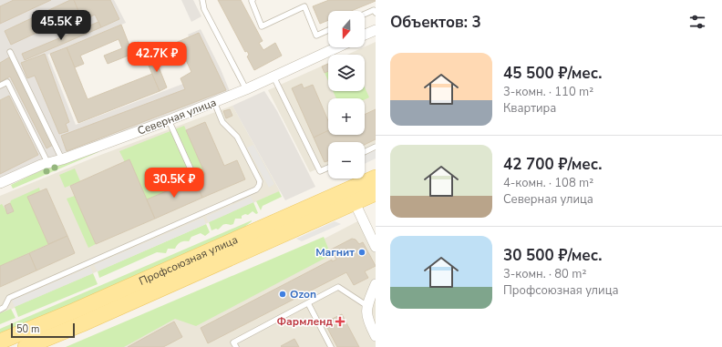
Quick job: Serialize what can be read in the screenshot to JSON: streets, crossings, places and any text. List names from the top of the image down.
{
  "streets": {
    "main road": ["Профсоюзная улица"],
    "street": ["Северная улица"]
  },
  "places": {
    "other": ["Магнит", "Ozon"],
    "health": ["Фармленд"]
  },
  "scale_bar": "50 m",
  "north": "bottom",
  "page": {
    "heading": "Объектов: 3",
    "price": ["45.5K ₽", "42.7K ₽", "30.5K ₽"],
    "map_buttons": ["+", "−"],
    "list": [
      {
        "name": "45 500 ₽/мес.",
        "note": "3-комн. · 110 m² · Квартира"
      },
      {
        "name": "42 700 ₽/мес.",
        "note": "4-комн. · 108 m² · Северная улица"
      },
      {
        "name": "30 500 ₽/мес.",
        "note": "3-комн. · 80 m² · Профсоюзная улица"
      }
    ],
    "scale": "50 m"
  }
}
